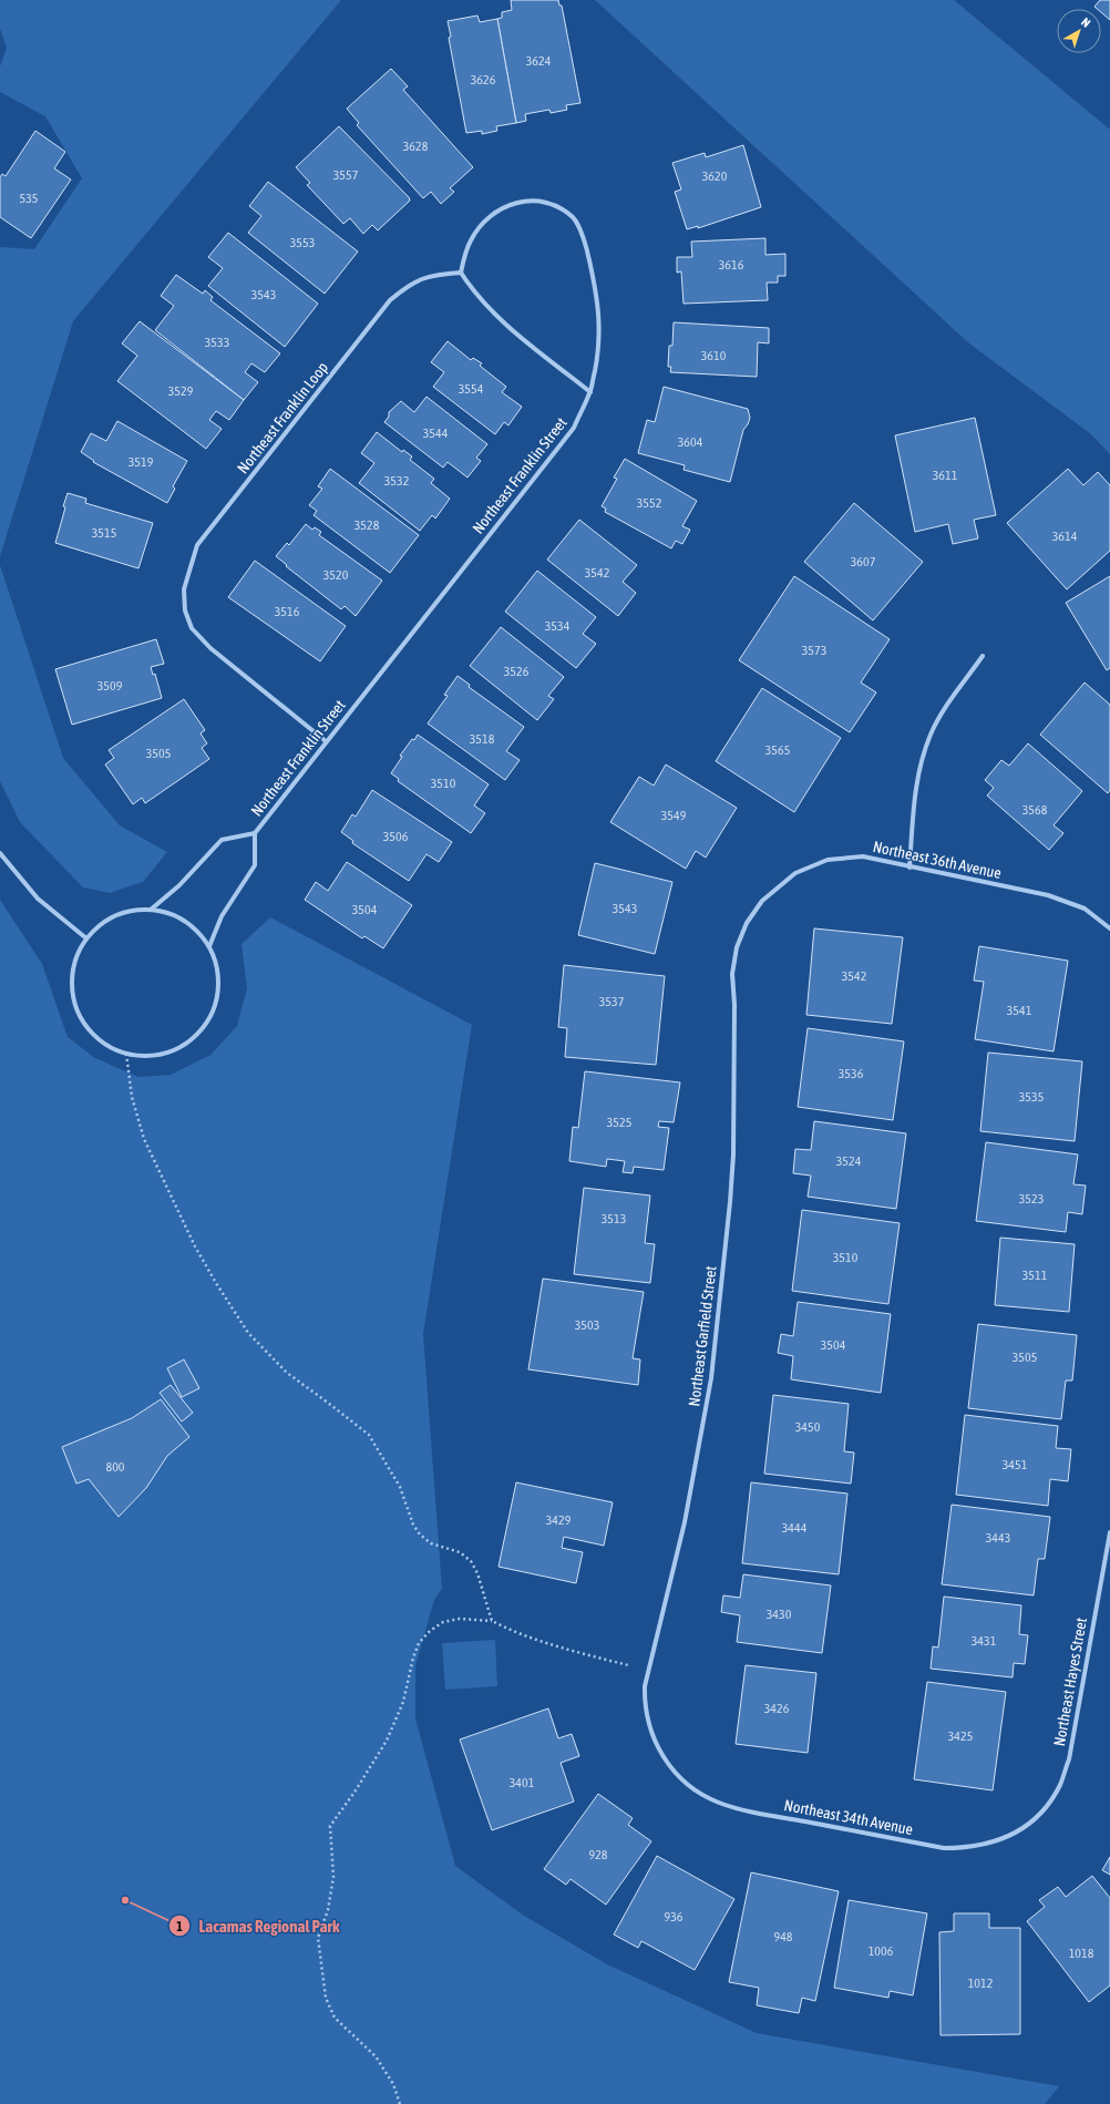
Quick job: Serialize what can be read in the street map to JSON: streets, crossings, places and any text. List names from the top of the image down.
{
  "streets": {
    "street": [
      "Northeast Franklin Loop",
      "Northeast Franklin Street",
      "Northeast 36th Avenue",
      "Northeast Garfield Street",
      "Northeast Hayes Street",
      "Northeast 34th Avenue"
    ]
  },
  "crossings": [
    ["Northeast Franklin Loop", "Northeast Franklin Street"],
    ["Northeast 36th Avenue", "Northeast Garfield Street"],
    ["Northeast Garfield Street", "Northeast 34th Avenue"],
    ["Northeast Hayes Street", "Northeast 34th Avenue"]
  ],
  "places": ["Lacamas Regional Park"],
  "house_numbers": [
    "3624",
    "3626",
    "3628",
    "3557",
    "3620",
    "535",
    "3553",
    "3616",
    "3543",
    "3533",
    "3610",
    "3554",
    "3529",
    "3544",
    "3604",
    "3519",
    "3611",
    "3532",
    "3552",
    "3528",
    "3515",
    "3614",
    "3607",
    "3542",
    "3520",
    "3516",
    "3534",
    "3573",
    "3526",
    "3509",
    "3518",
    "3565",
    "3505",
    "3510",
    "3568",
    "3549",
    "3506",
    "3543",
    "3504",
    "3542",
    "3537",
    "3541",
    "3536",
    "3535",
    "3525",
    "3524",
    "3523",
    "3513",
    "3510",
    "3511",
    "3503",
    "3504",
    "3505",
    "3450",
    "3451",
    "800",
    "3429",
    "3444",
    "3443",
    "3430",
    "3431",
    "3426",
    "3425",
    "3401",
    "928",
    "936",
    "948",
    "1006",
    "1018",
    "1012"
  ],
  "north": "top right"
}
